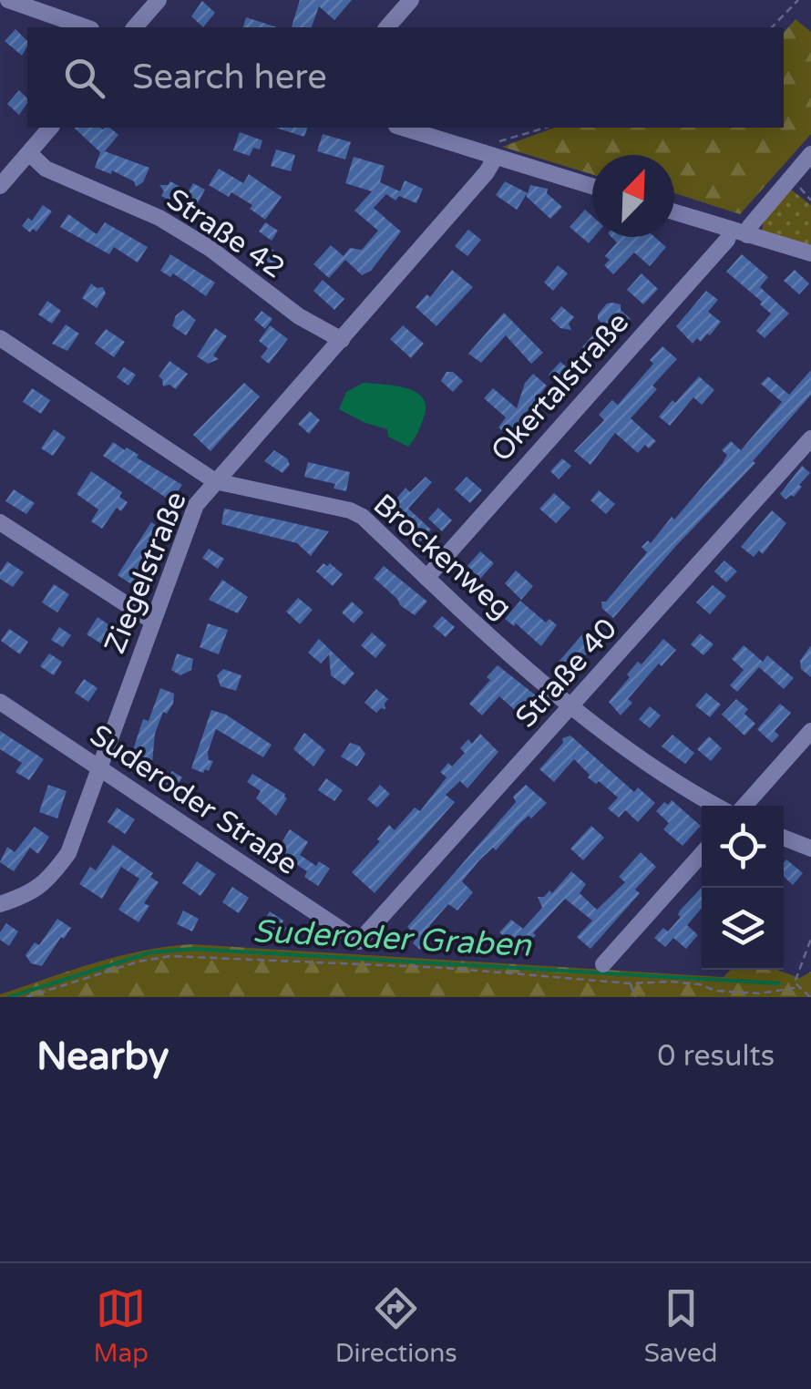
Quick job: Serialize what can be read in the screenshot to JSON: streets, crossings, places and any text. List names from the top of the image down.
{
  "streets": {
    "street": [
      "Straße 42",
      "Okertalstraße",
      "Brockenweg",
      "Ziegelstraße",
      "Straße 40",
      "Suderoder Straße"
    ]
  },
  "crossings": [
    ["Straße 42", "Ziegelstraße"],
    ["Okertalstraße", "Brockenweg"],
    ["Brockenweg", "Ziegelstraße"],
    ["Brockenweg", "Straße 40"],
    ["Ziegelstraße", "Suderoder Straße"],
    ["Straße 40", "Suderoder Straße"]
  ],
  "water": ["Suderoder Graben"],
  "north": "top right",
  "page": {
    "search": "Search here",
    "heading": ["Nearby", "0 results"],
    "nav": ["Map", "Directions", "Saved"]
  }
}
